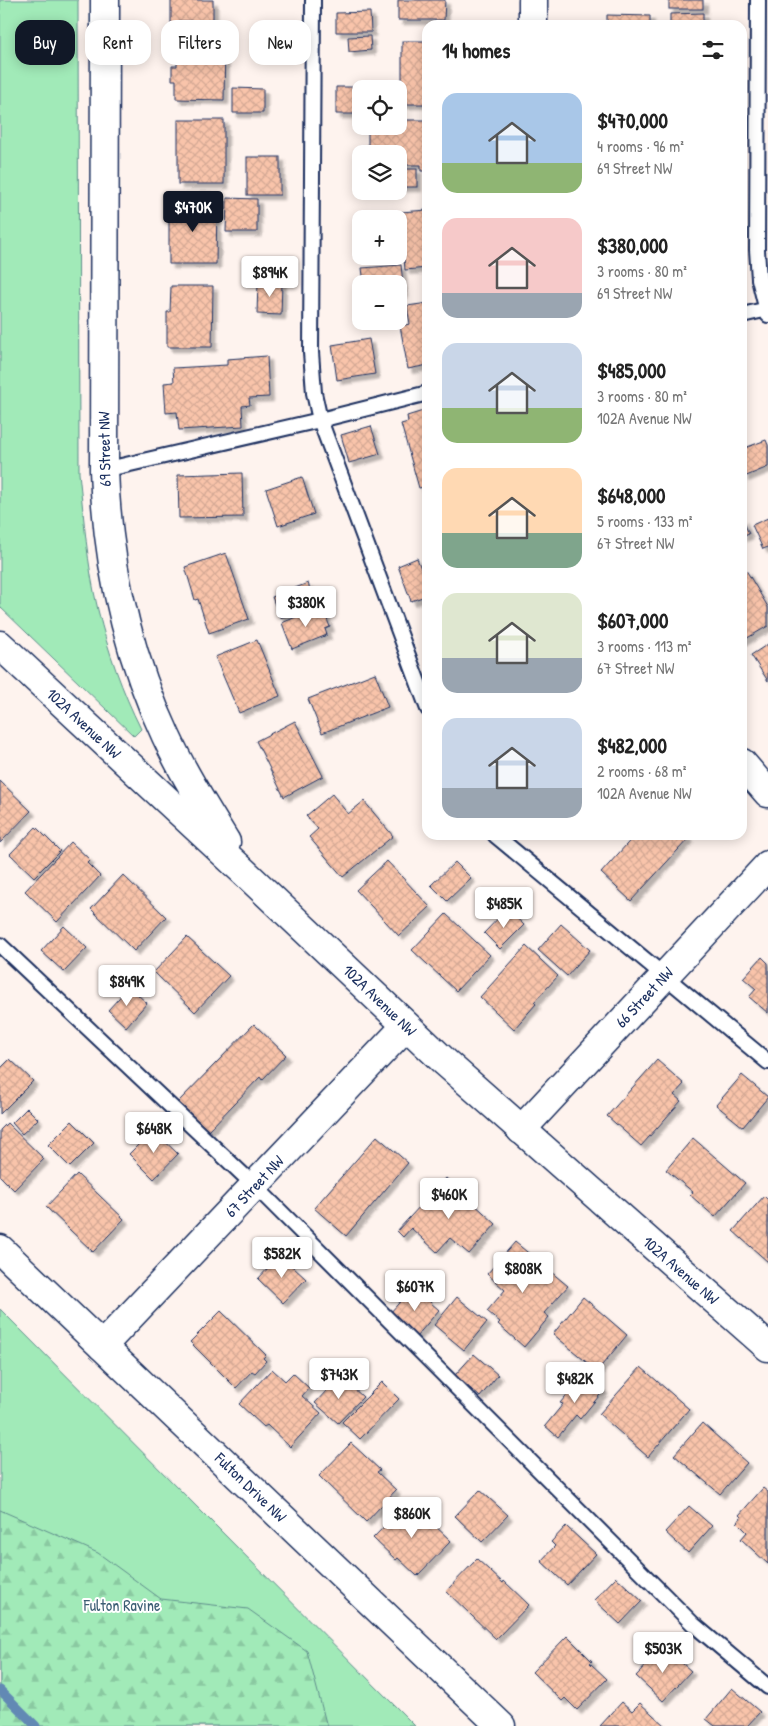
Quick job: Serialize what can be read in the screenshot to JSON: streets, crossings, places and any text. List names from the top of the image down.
{
  "streets": {
    "street": [
      "69 Street NW",
      "102A Avenue NW",
      "66 Street NW",
      "67 Street NW",
      "Fulton Drive NW"
    ]
  },
  "crossings": [
    ["69 Street NW", "102A Avenue NW"],
    ["102A Avenue NW", "66 Street NW"],
    ["102A Avenue NW", "67 Street NW"],
    ["67 Street NW", "Fulton Drive NW"]
  ],
  "parks": ["Fulton Ravine"],
  "page": {
    "chip": [
      "Buy",
      "Rent",
      "Filters",
      "New"
    ],
    "heading": "14 homes",
    "map_buttons": ["+", "−"],
    "list": [
      {
        "name": "$470,000",
        "note": "4 rooms · 96 m² · 69 Street NW"
      },
      {
        "name": "$380,000",
        "note": "3 rooms · 80 m² · 69 Street NW"
      },
      {
        "name": "$485,000",
        "note": "3 rooms · 80 m² · 102A Avenue NW"
      },
      {
        "name": "$648,000",
        "note": "5 rooms · 133 m² · 67 Street NW"
      },
      {
        "name": "$607,000",
        "note": "3 rooms · 113 m² · 67 Street NW"
      },
      {
        "name": "$482,000",
        "note": "2 rooms · 68 m² · 102A Avenue NW"
      }
    ],
    "price": [
      "$470K",
      "$894K",
      "$380K",
      "$485K",
      "$849K",
      "$648K",
      "$460K",
      "$582K",
      "$808K",
      "$607K",
      "$743K",
      "$482K",
      "$860K",
      "$503K"
    ]
  }
}
